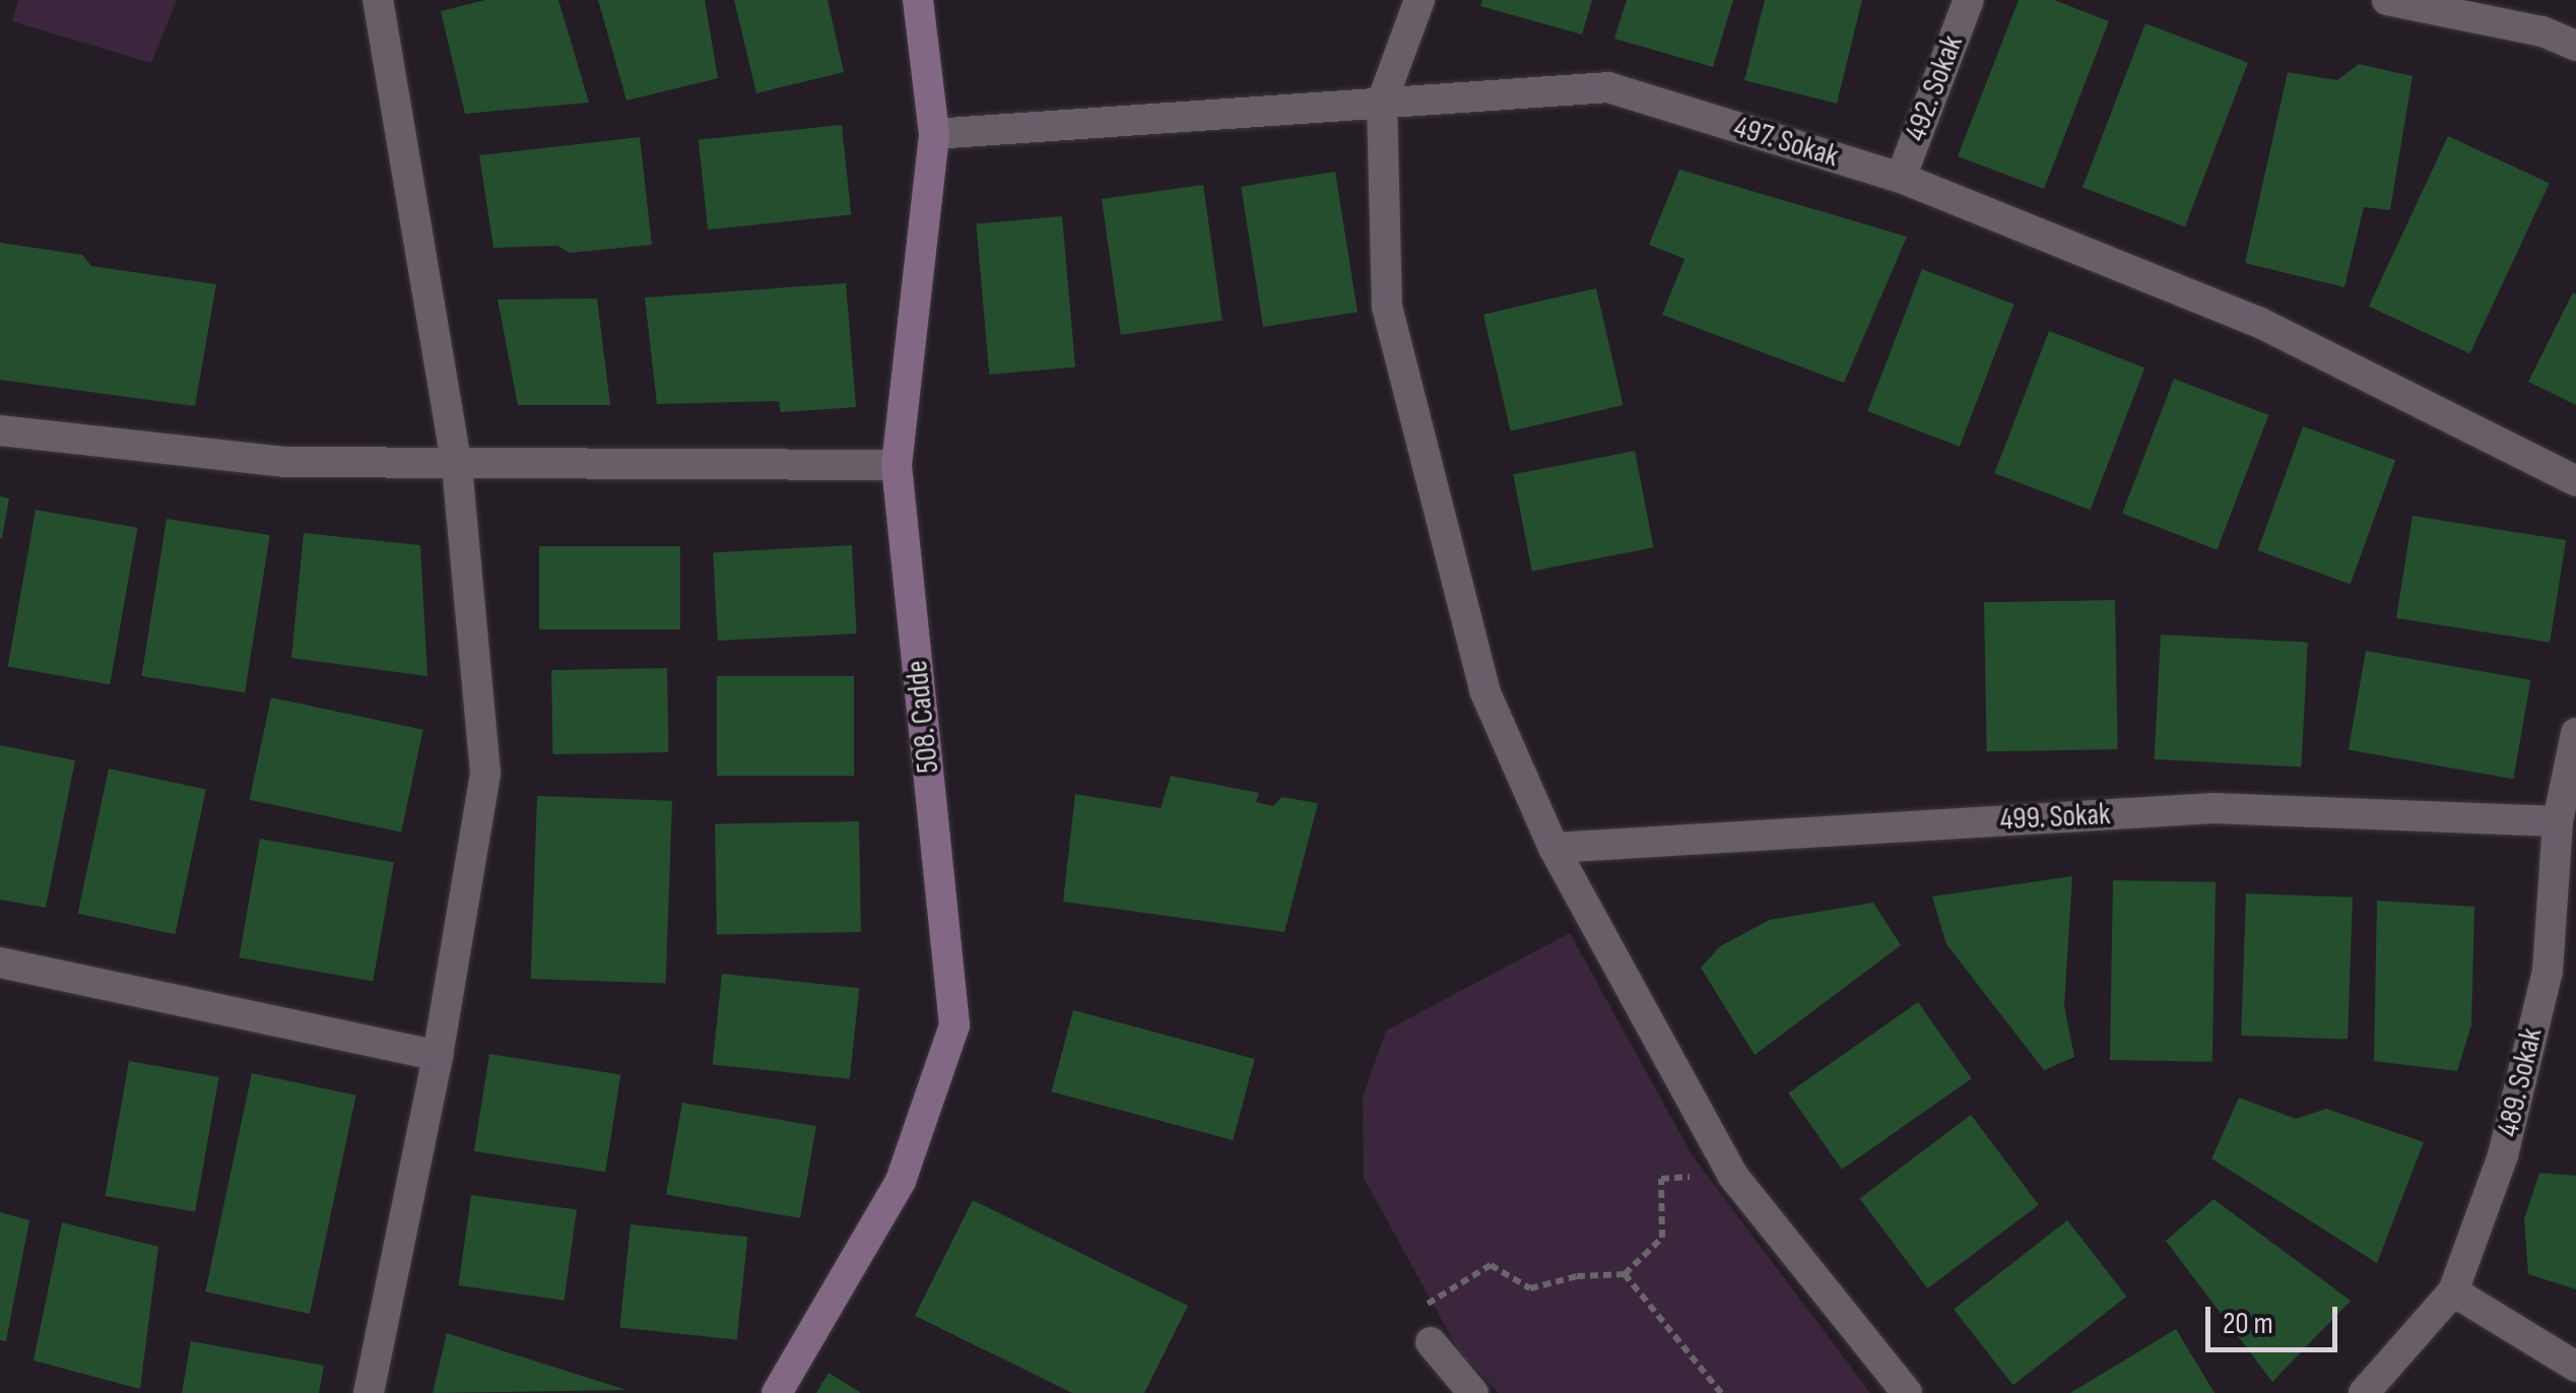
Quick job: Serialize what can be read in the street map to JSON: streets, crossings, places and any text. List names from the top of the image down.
{
  "streets": {
    "street": [
      "492. Sokak",
      "497. Sokak",
      "508. Cadde",
      "499. Sokak",
      "489. Sokak"
    ]
  },
  "crossings": [
    ["492. Sokak", "497. Sokak"],
    ["497. Sokak", "508. Cadde"],
    ["499. Sokak", "489. Sokak"]
  ],
  "scale_bar": "20 m"
}
